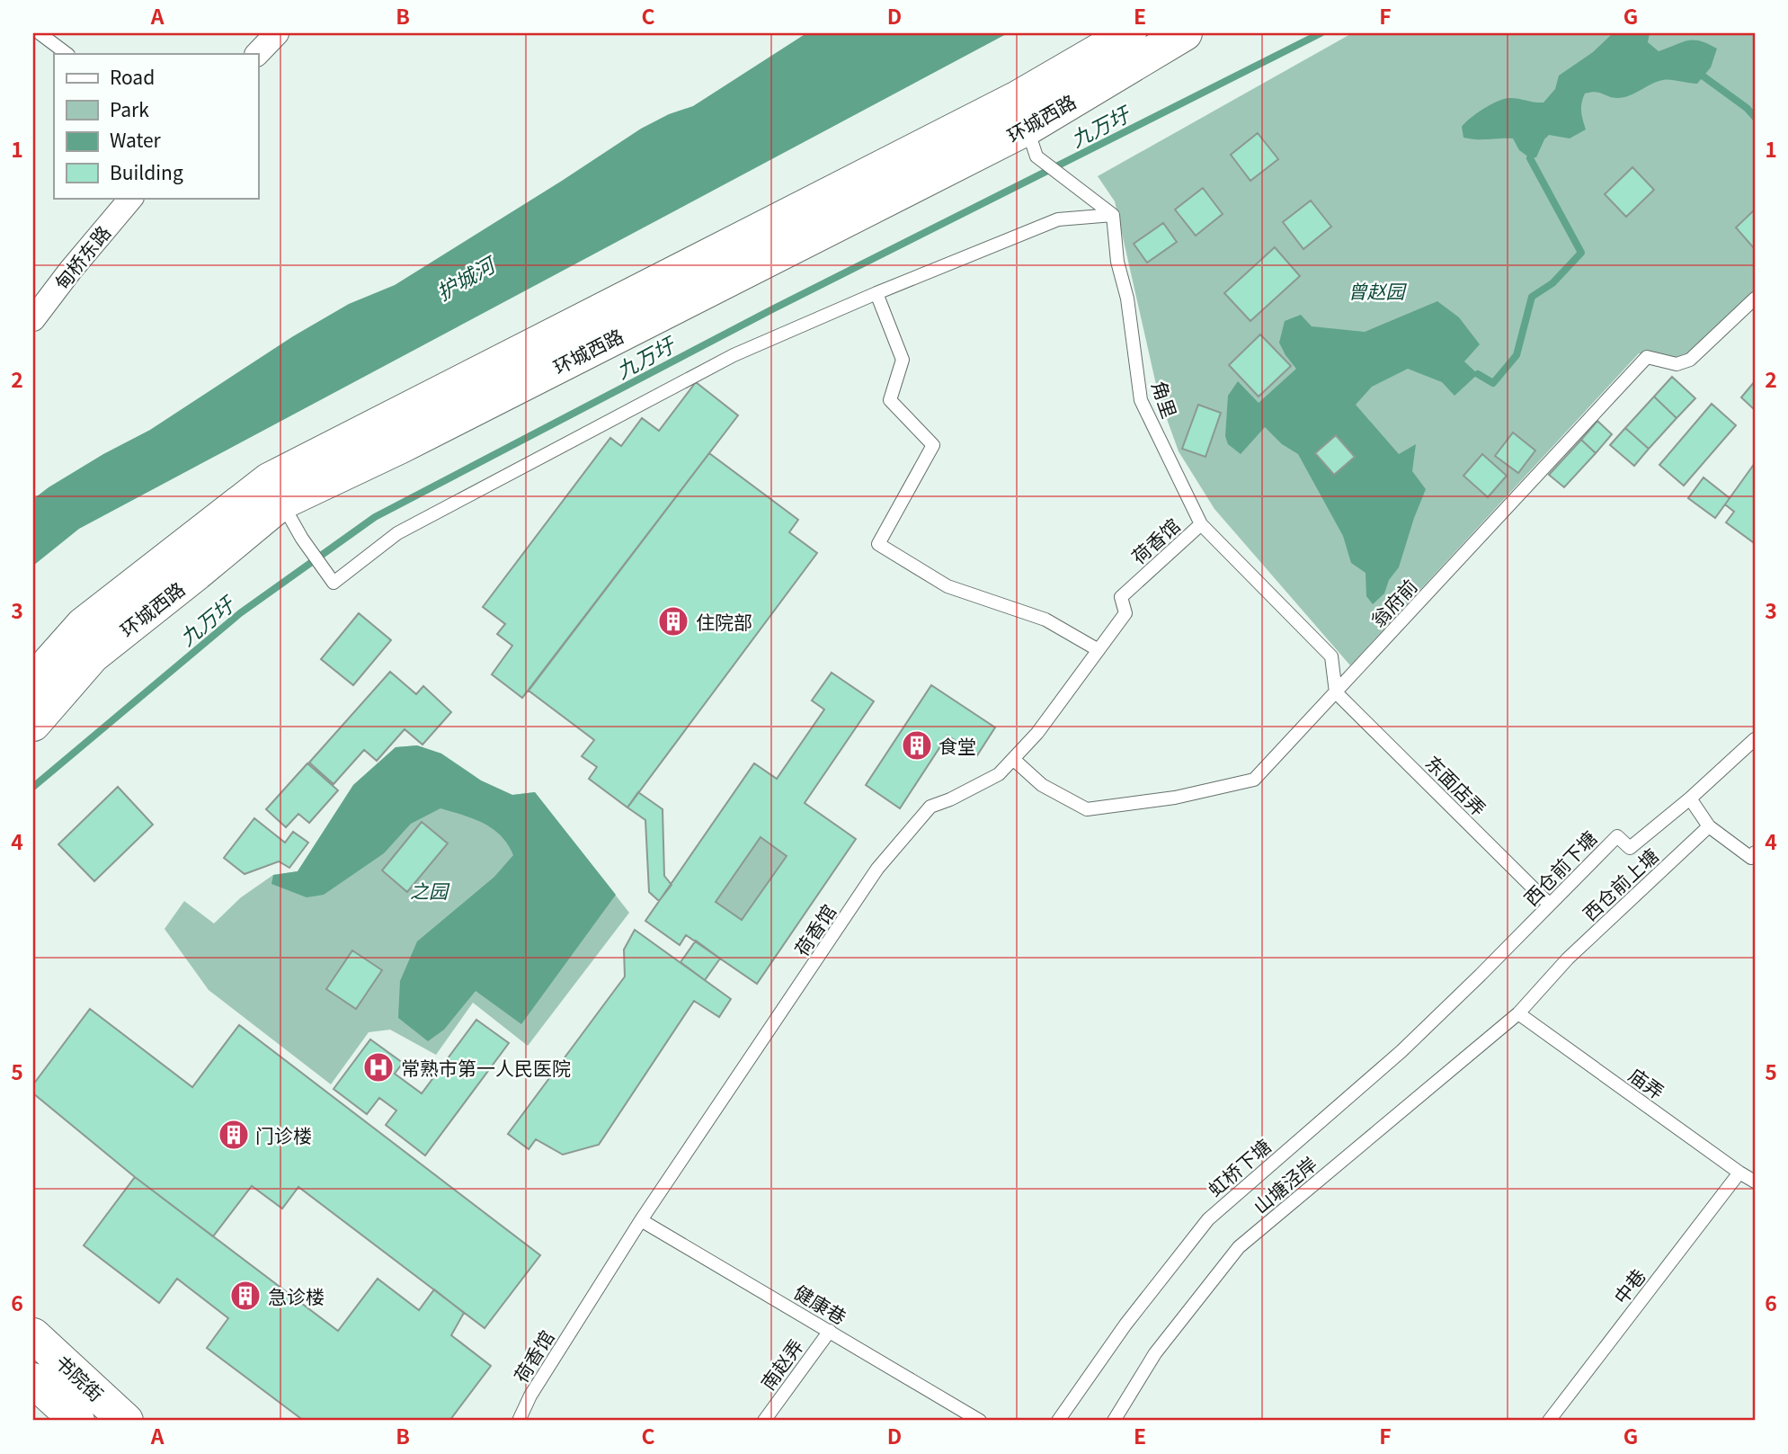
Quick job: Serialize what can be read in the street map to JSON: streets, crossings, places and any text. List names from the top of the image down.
{
  "streets": {
    "main road": ["环城西路", "书院街"],
    "street": ["甸桥东路"],
    "lane": [
      "角里",
      "荷香馆",
      "翁府前",
      "东面店弄",
      "西仓前下塘",
      "西仓前上塘",
      "庙弄",
      "虹桥下塘",
      "山塘泾岸",
      "中巷",
      "健康巷",
      "南赵弄"
    ]
  },
  "crossings": [
    ["角里", "荷香馆"],
    ["角里", "翁府前"],
    ["角里", "东面店弄"],
    ["荷香馆", "翁府前"],
    ["荷香馆", "健康巷"],
    ["翁府前", "东面店弄"],
    ["东面店弄", "西仓前下塘"],
    ["西仓前下塘", "虹桥下塘"],
    ["西仓前上塘", "庙弄"],
    ["西仓前上塘", "山塘泾岸"],
    ["庙弄", "山塘泾岸"],
    ["庙弄", "中巷"],
    ["健康巷", "南赵弄"]
  ],
  "water": ["九万圩", "护城河"],
  "parks": ["曾赵园", "之园"],
  "places": {
    "building": [
      "住院部",
      "食堂",
      "门诊楼",
      "急诊楼"
    ],
    "hospital": ["常熟市第一人民医院"]
  },
  "legend": [
    "Road",
    "Park",
    "Water",
    "Building"
  ],
  "grid": {
    "columns": [
      "A",
      "B",
      "C",
      "D",
      "E",
      "F",
      "G"
    ],
    "rows": [
      "1",
      "2",
      "3",
      "4",
      "5",
      "6"
    ]
  }
}
